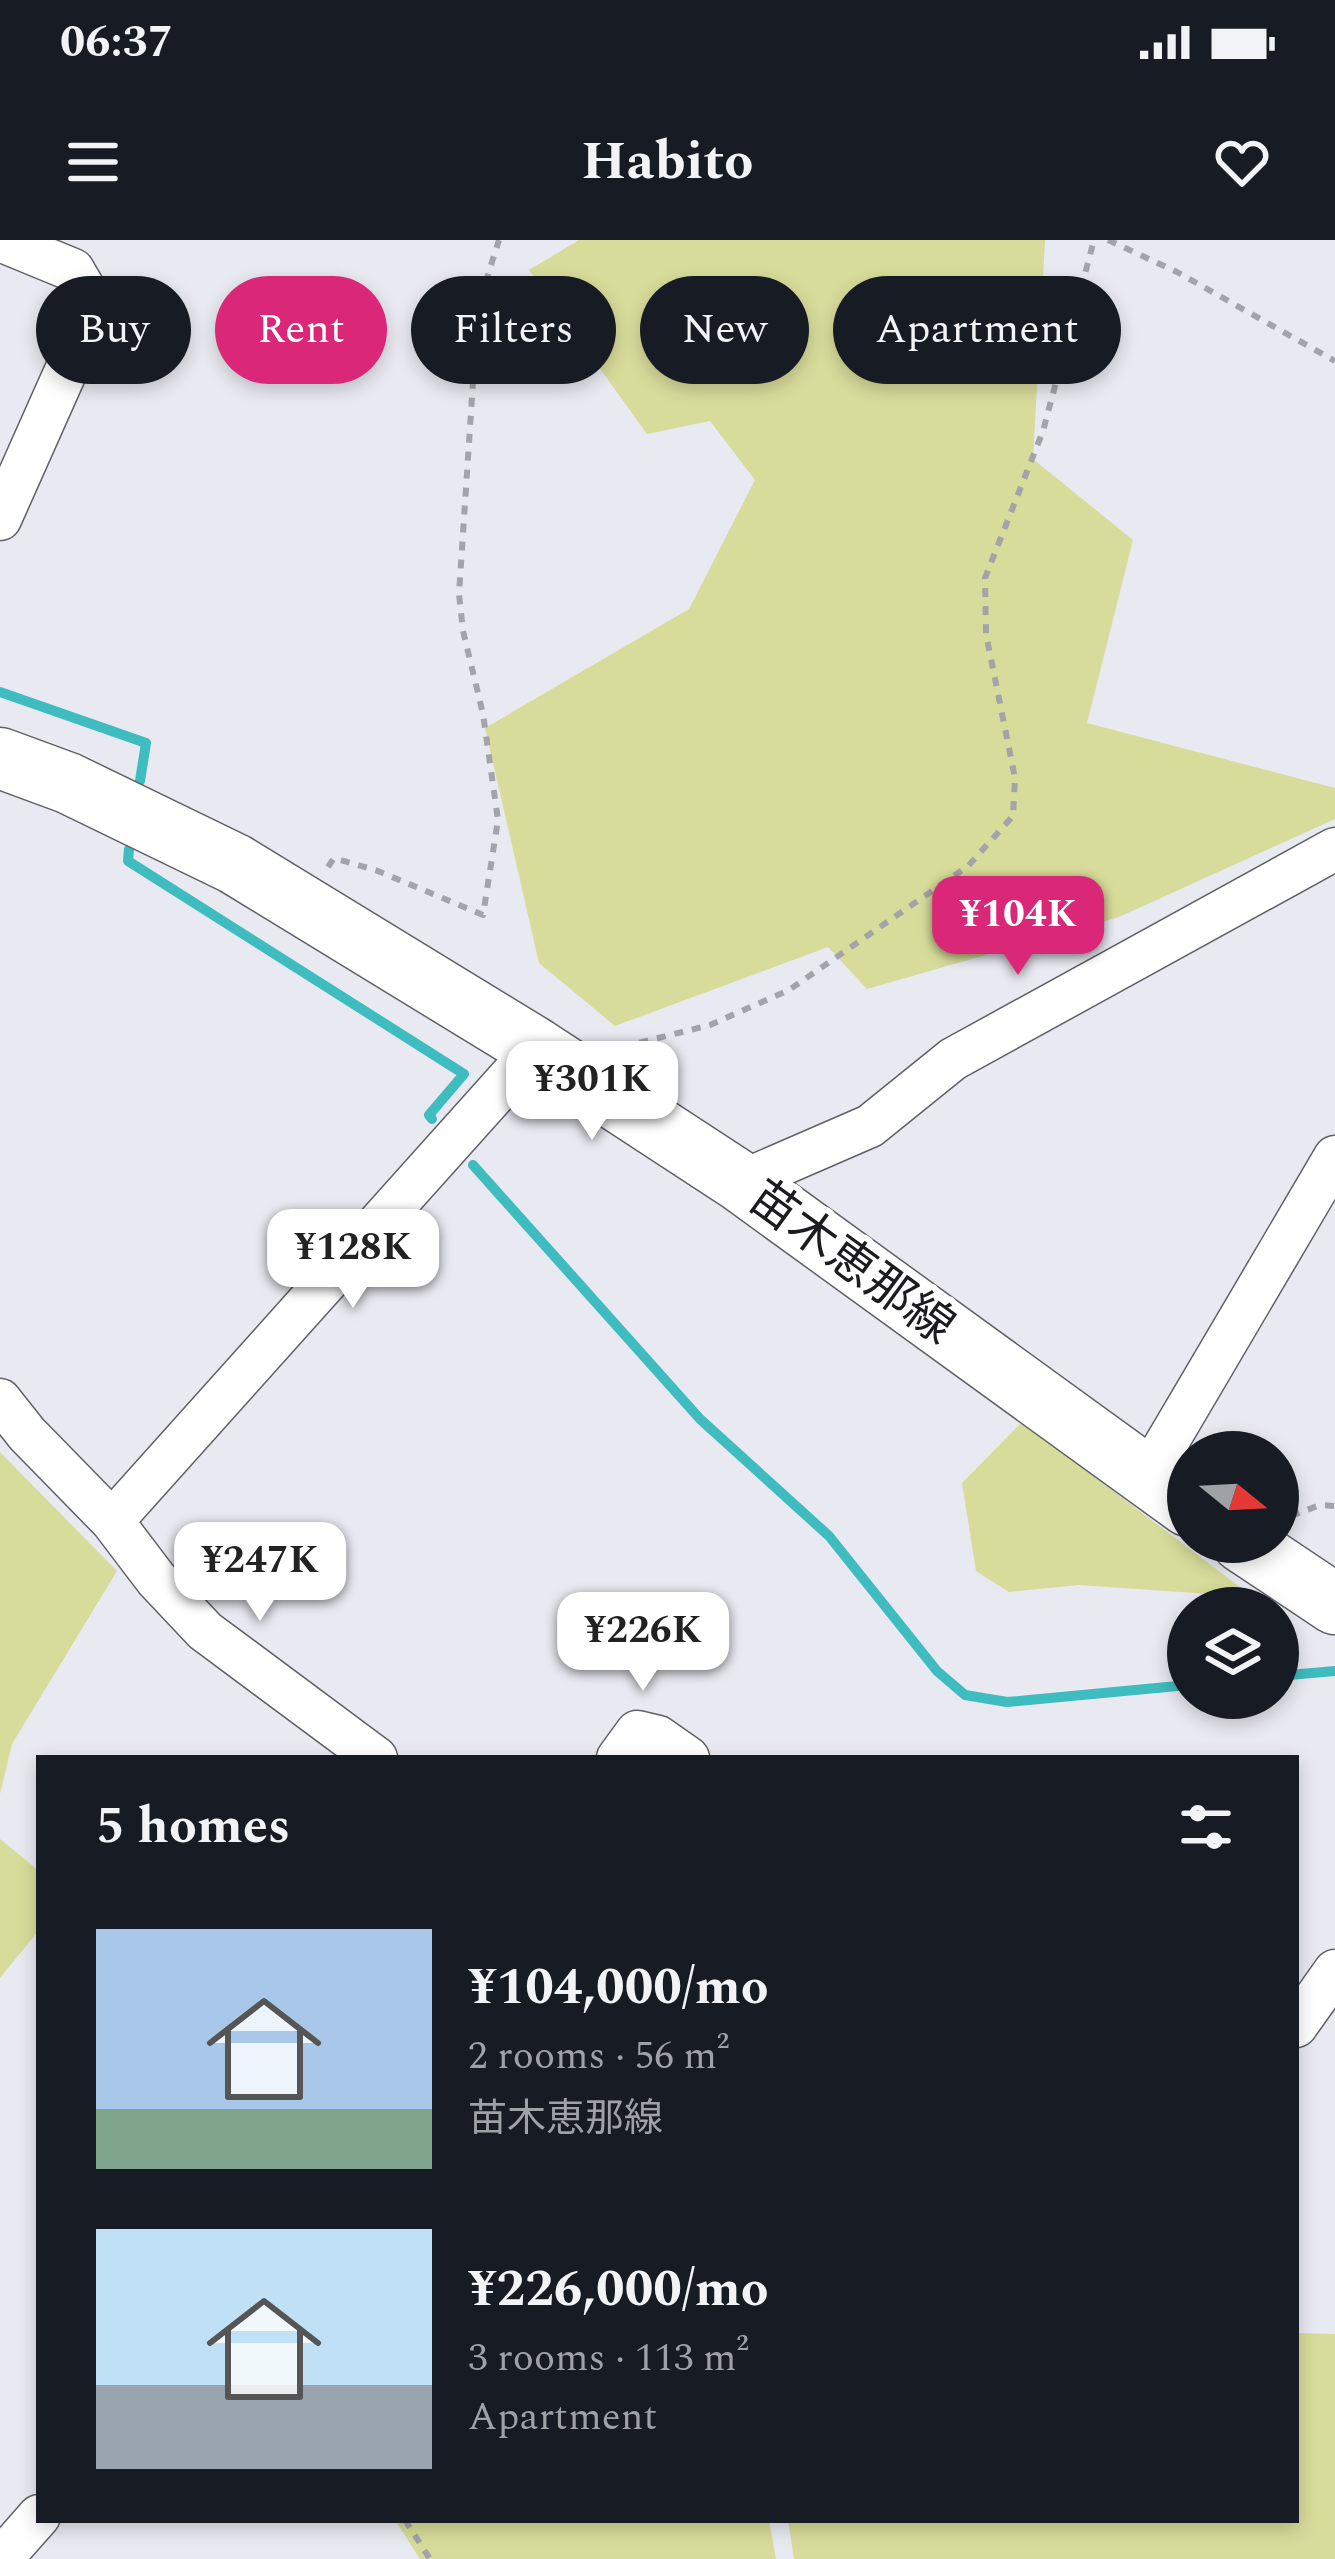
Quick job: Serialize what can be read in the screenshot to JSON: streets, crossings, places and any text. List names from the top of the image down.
{
  "streets": {
    "main road": ["苗木恵那線"]
  },
  "north": "right",
  "page": {
    "status": "06:37",
    "header": "Habito",
    "chip": [
      "Buy",
      "Rent",
      "Filters",
      "New",
      "Apartment"
    ],
    "price": [
      "¥104K",
      "¥301K",
      "¥128K",
      "¥247K",
      "¥226K"
    ],
    "heading": "5 homes",
    "list": [
      {
        "name": "¥104,000/mo",
        "note": "2 rooms · 56 m² · 苗木恵那線"
      },
      {
        "name": "¥226,000/mo",
        "note": "3 rooms · 113 m² · Apartment"
      }
    ]
  }
}
